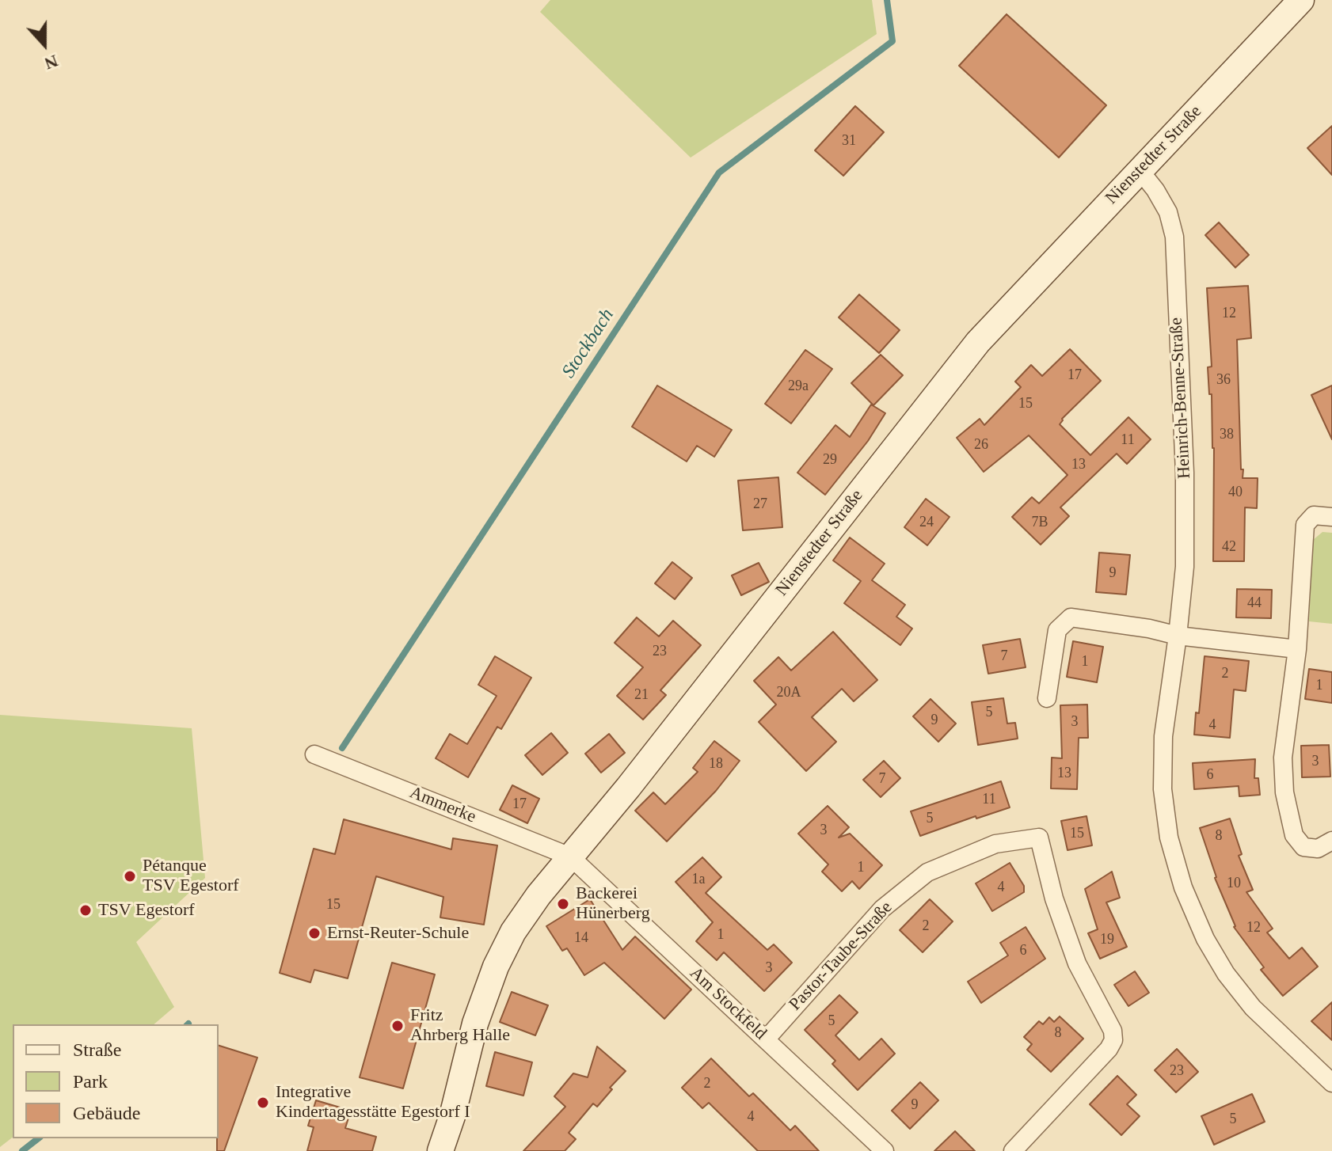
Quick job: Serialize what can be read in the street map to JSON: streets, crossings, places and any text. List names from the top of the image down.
{
  "streets": {
    "main road": ["Nienstedter Straße"],
    "street": [
      "Heinrich-Benne-Straße",
      "Ammerke",
      "Pastor-Taube-Straße",
      "Am Stockfeld"
    ]
  },
  "crossings": [
    ["Nienstedter Straße", "Heinrich-Benne-Straße"],
    ["Nienstedter Straße", "Ammerke"],
    ["Nienstedter Straße", "Am Stockfeld"],
    ["Ammerke", "Am Stockfeld"],
    ["Pastor-Taube-Straße", "Am Stockfeld"]
  ],
  "water": ["Stockbach"],
  "places": [
    "Pétanque TSV Egestorf",
    "Backerei Hünerberg",
    "TSV Egestorf",
    "Ernst-Reuter-Schule",
    "Fritz Ahrberg Halle",
    "Integrative Kindertagesstätte Egestorf I"
  ],
  "house_numbers": [
    "31",
    "12",
    "17",
    "36",
    "29a",
    "15",
    "38",
    "11",
    "26",
    "29",
    "13",
    "40",
    "27",
    "24",
    "7B",
    "42",
    "9",
    "44",
    "23",
    "7",
    "1",
    "2",
    "1",
    "20A",
    "21",
    "5",
    "9",
    "3",
    "4",
    "3",
    "18",
    "13",
    "6",
    "7",
    "11",
    "17",
    "5",
    "3",
    "15",
    "8",
    "1",
    "1a",
    "10",
    "4",
    "15",
    "2",
    "12",
    "1",
    "14",
    "19",
    "6",
    "3",
    "5",
    "8",
    "23",
    "2",
    "9",
    "4",
    "5"
  ],
  "legend": ["Straße", "Park", "Gebäude"],
  "north": "bottom"
}
